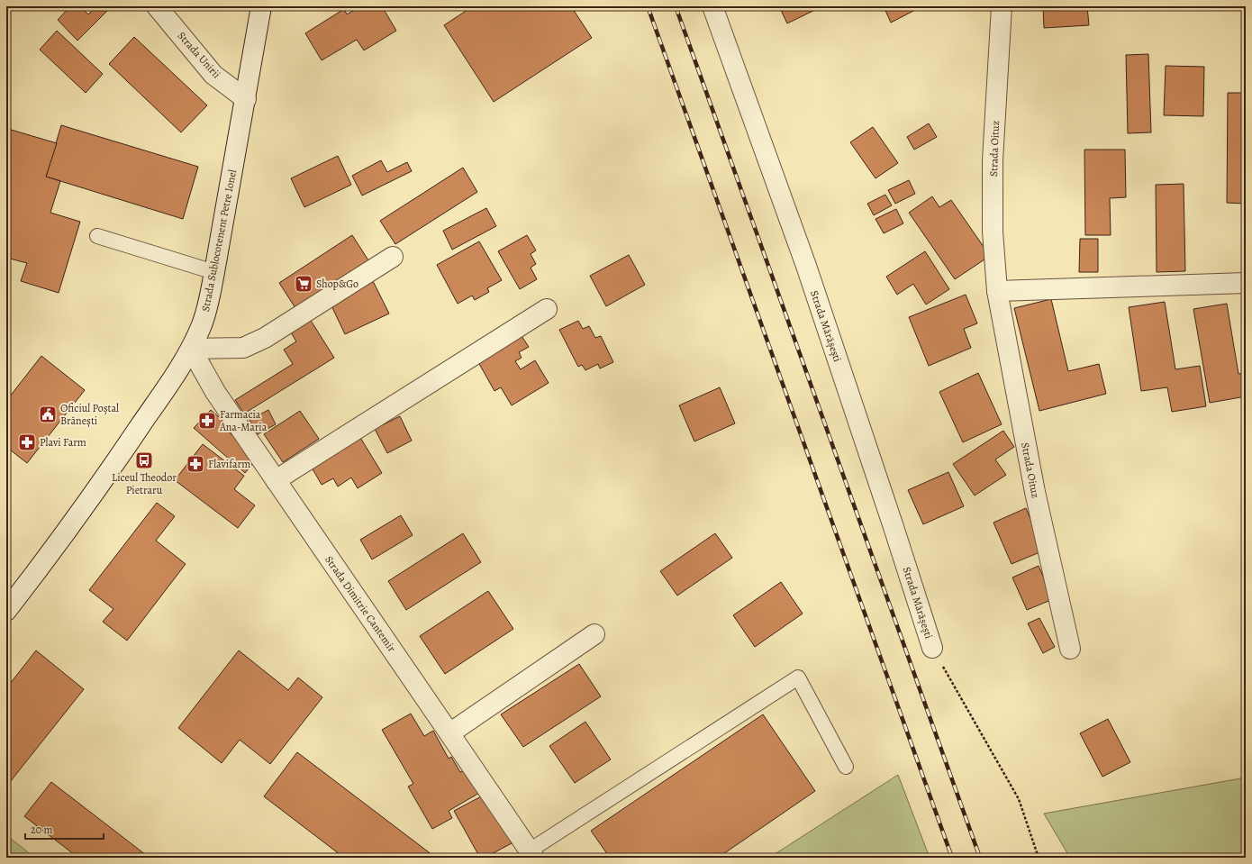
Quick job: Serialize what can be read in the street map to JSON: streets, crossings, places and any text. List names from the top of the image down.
{
  "streets": {
    "street": [
      "Strada Unirii",
      "Strada Oituz",
      "Strada Sublocotenent Petre Ionel",
      "Strada Mărășești",
      "Strada Dimitrie Cantemir"
    ]
  },
  "crossings": [
    ["Strada Unirii", "Strada Sublocotenent Petre Ionel"],
    ["Strada Sublocotenent Petre Ionel", "Strada Dimitrie Cantemir"]
  ],
  "places": {
    "supermarket": ["Shop&Go"],
    "public building": ["Oficiul Poștal Brănești"],
    "pharmacy": ["Farmacia Ana-Maria", "Plavi Farm", "Flavifarm"],
    "bus stop": ["Liceul Theodor Pietraru"]
  },
  "scale_bar": "20 m"
}
